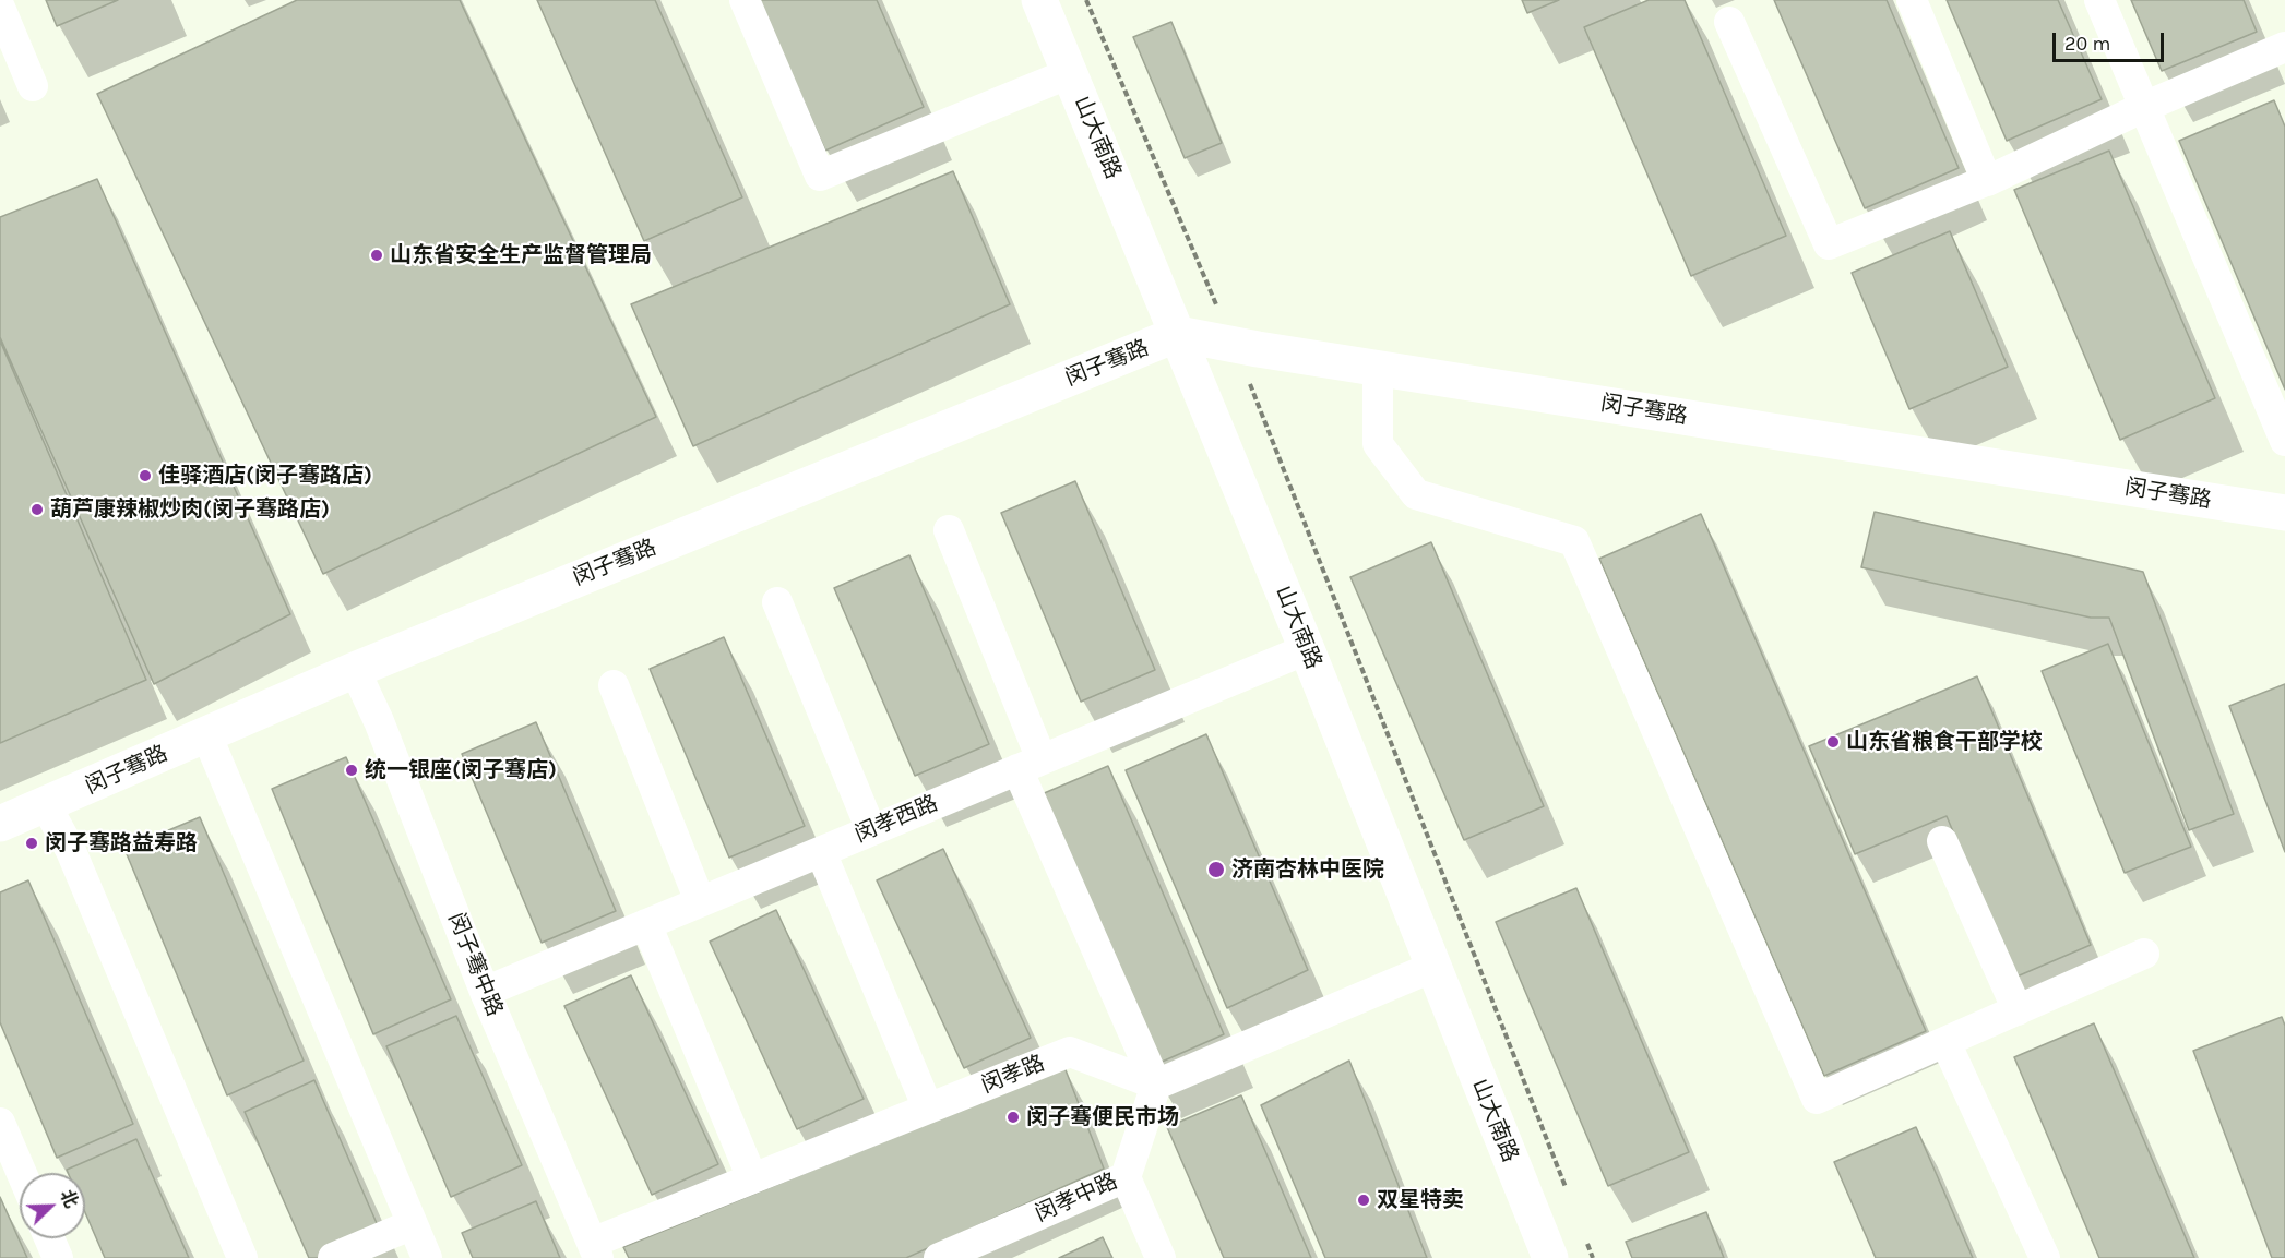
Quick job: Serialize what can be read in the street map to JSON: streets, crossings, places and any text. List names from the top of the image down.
{
  "streets": {
    "street": [
      "山大南路",
      "闵子骞路",
      "闵孝西路",
      "闵子骞中路",
      "闵孝路",
      "闵孝中路"
    ]
  },
  "crossings": [
    ["山大南路", "闵子骞路"],
    ["山大南路", "闵孝西路"],
    ["闵子骞路", "闵子骞中路"],
    ["闵孝西路", "闵子骞中路"],
    ["闵子骞中路", "闵孝路"],
    ["闵孝路", "闵孝中路"]
  ],
  "places": [
    "山东省安全生产监督管理局",
    "佳驿酒店(闵子骞路店)",
    "葫芦康辣椒炒肉(闵子骞路店)",
    "山东省粮食干部学校",
    "统一银座(闵子骞店)",
    "闵子骞路益寿路",
    "济南杏林中医院",
    "闵子骞便民市场",
    "双星特卖"
  ],
  "scale_bar": "20 m",
  "north": "top right"
}
